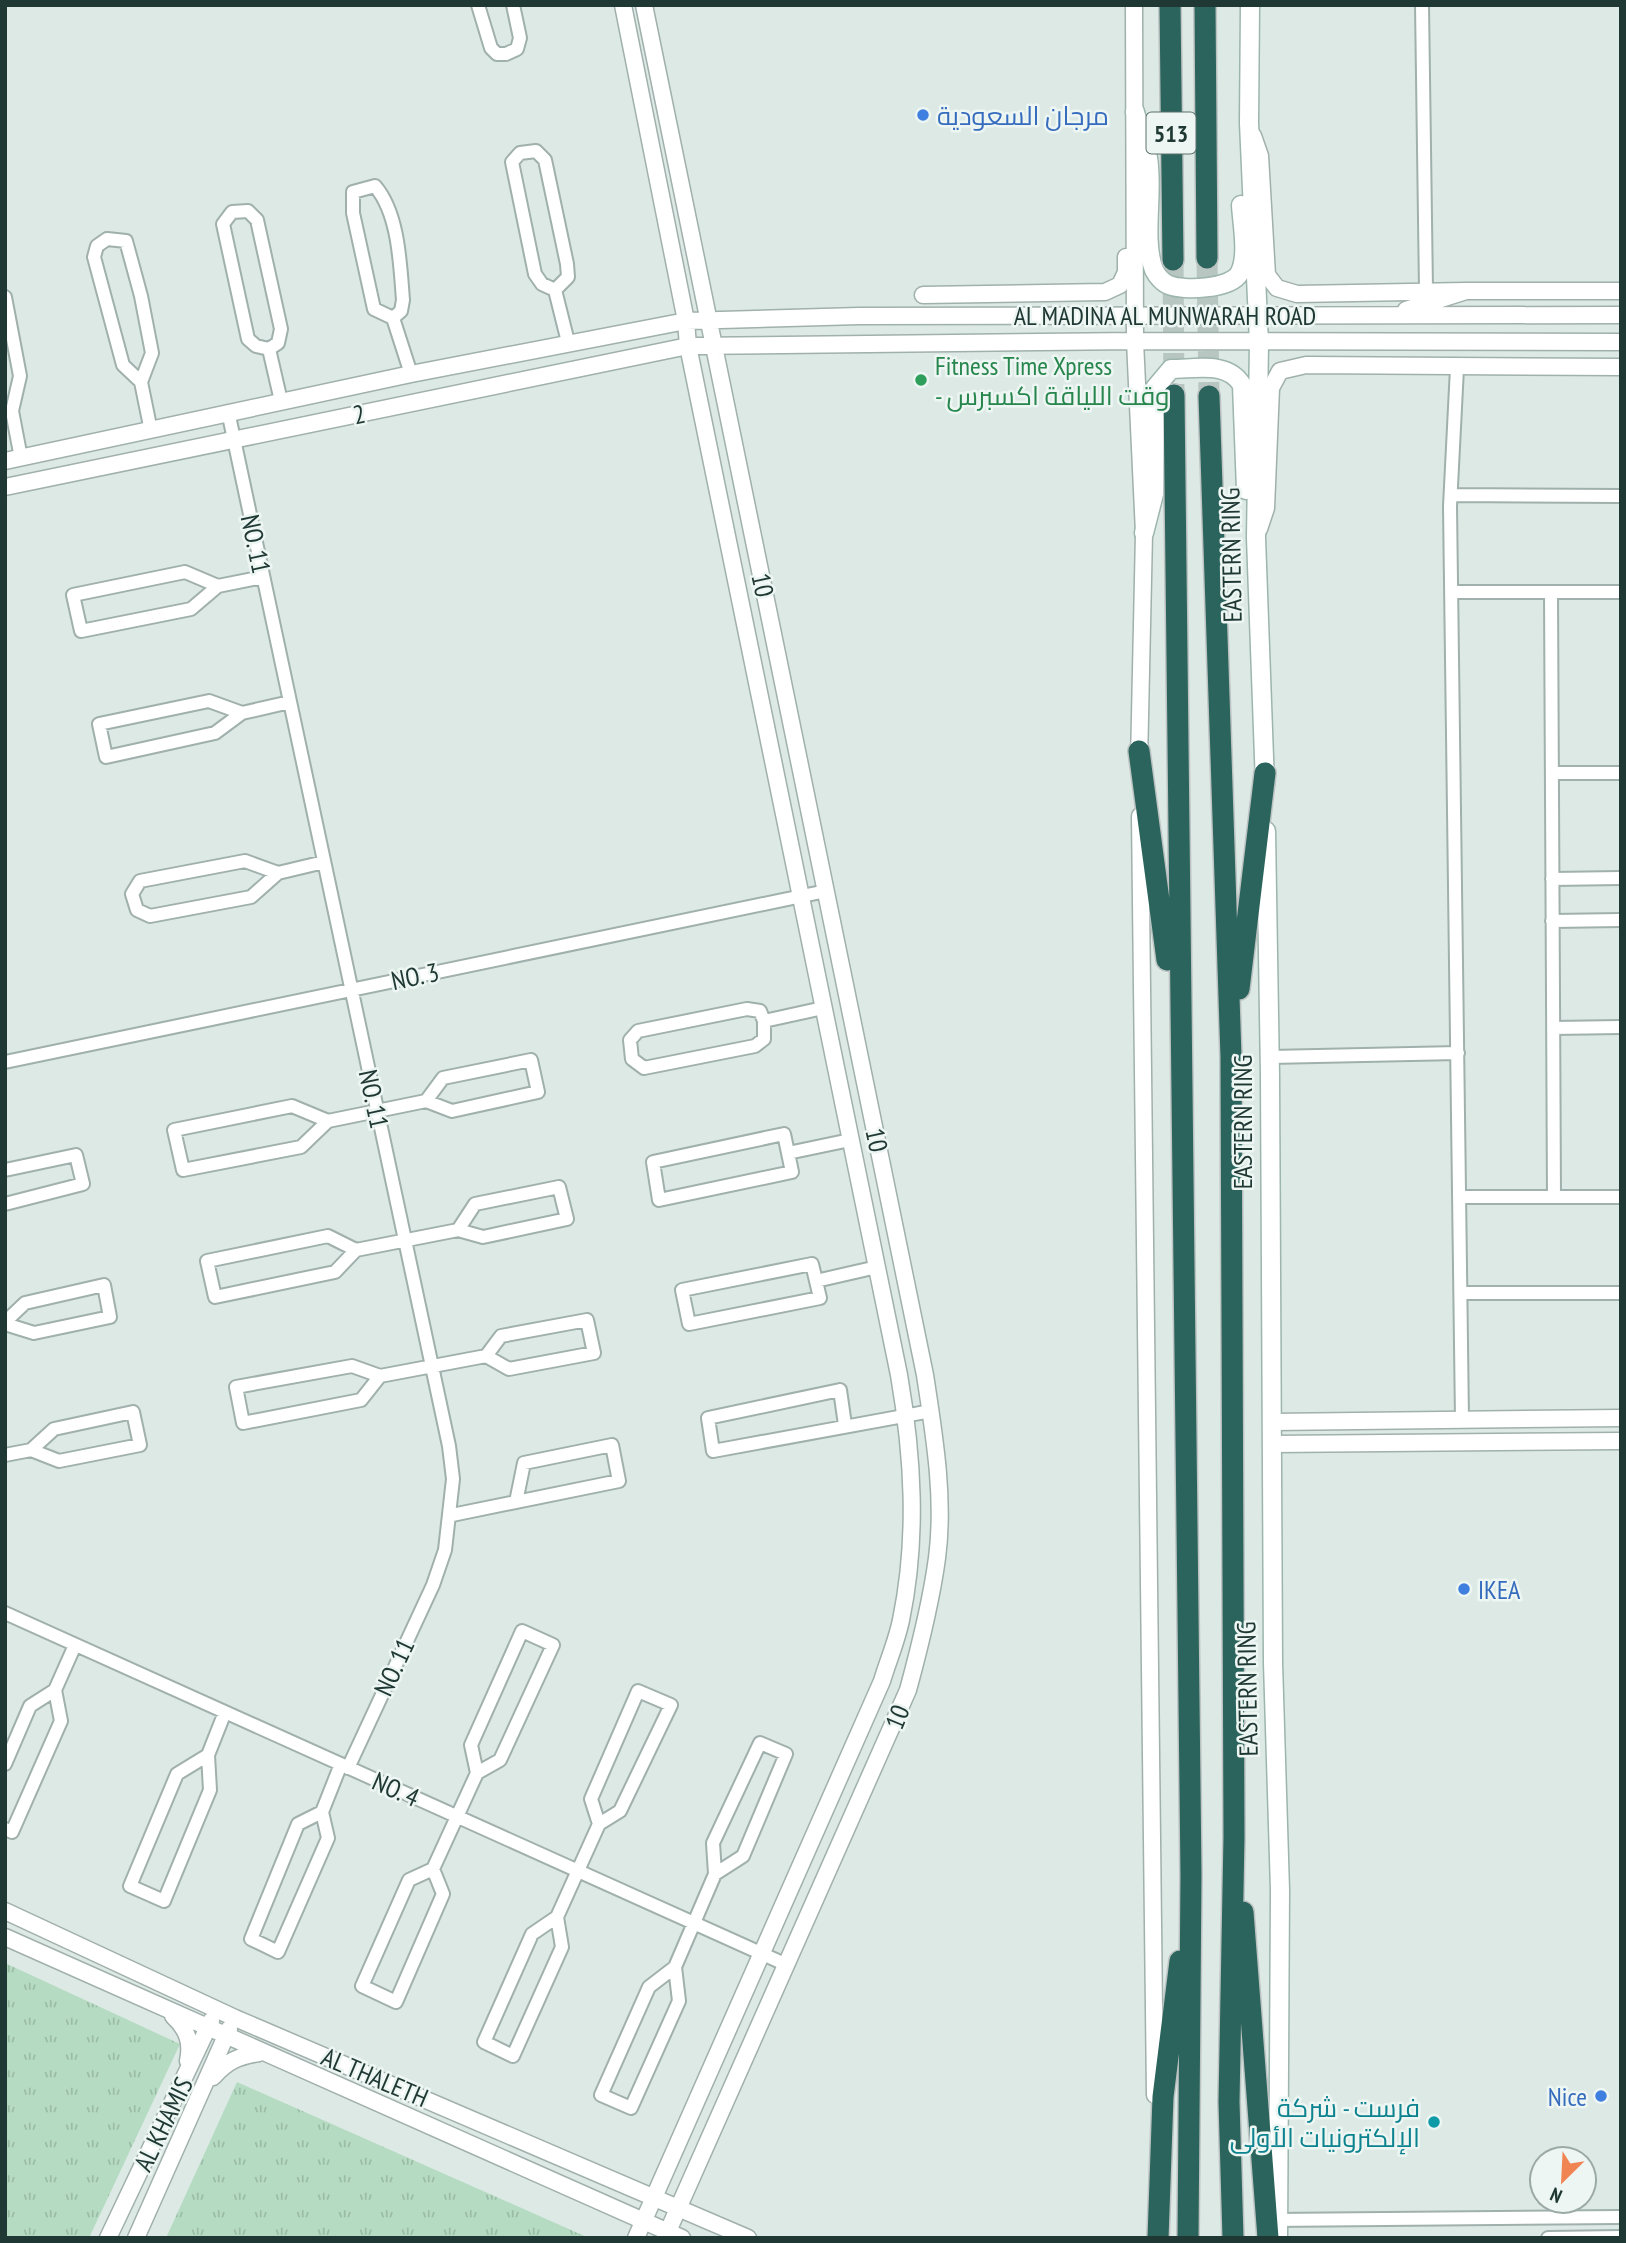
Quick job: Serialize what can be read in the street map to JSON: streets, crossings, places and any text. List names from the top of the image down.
{
  "streets": {
    "highway": ["513", "EASTERN RING"],
    "street": [
      "AL MADINA AL MUNWARAH ROAD",
      "2",
      "NO. 11",
      "10",
      "NO. 3",
      "NO. 4",
      "AL THALETH",
      "AL KHAMIS"
    ]
  },
  "crossings": [
    ["AL MADINA AL MUNWARAH ROAD", "2"],
    ["AL MADINA AL MUNWARAH ROAD", "EASTERN RING"],
    ["AL MADINA AL MUNWARAH ROAD", "10"],
    ["2", "NO. 11"],
    ["2", "10"],
    ["NO. 11", "NO. 3"],
    ["NO. 11", "NO. 4"],
    ["10", "NO. 3"],
    ["10", "NO. 4"],
    ["10", "AL THALETH"],
    ["AL THALETH", "AL KHAMIS"]
  ],
  "places": [
    "مرجان السعودية",
    "Fitness Time Xpress - وقت اللياقة اكسبرس",
    "IKEA",
    "Nice",
    "فرست - شركة الإلكترونيات الأولى"
  ],
  "north": "bottom left"
}
